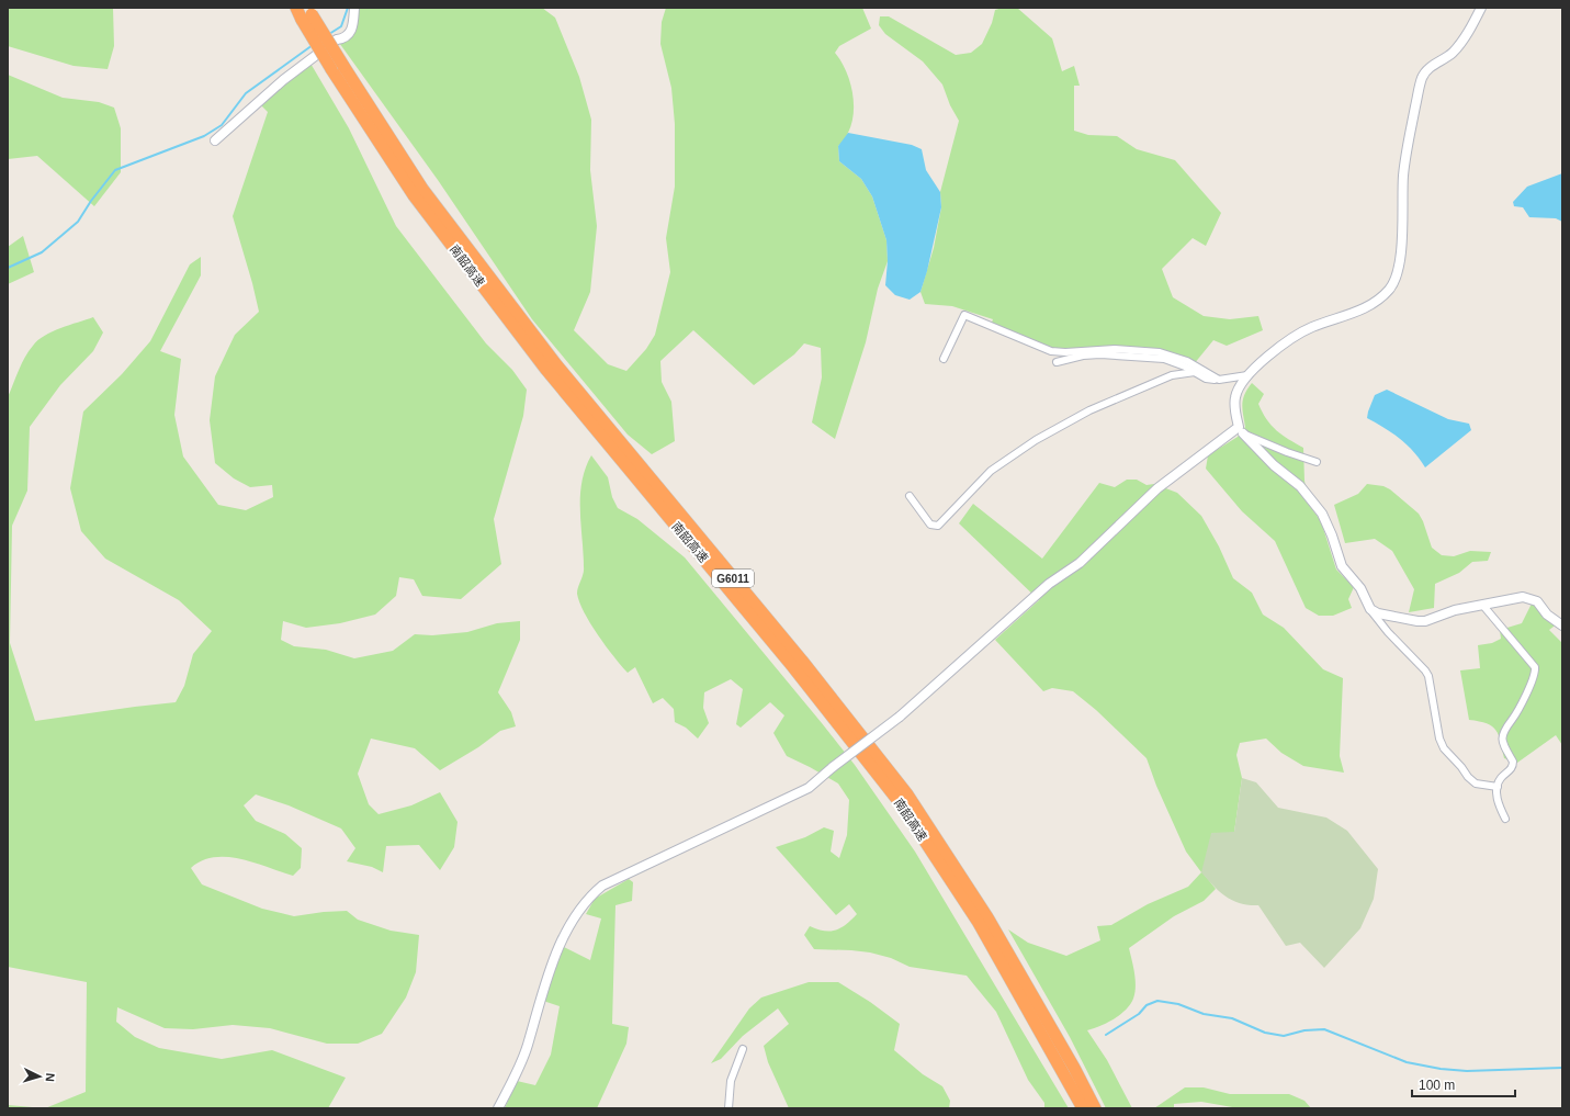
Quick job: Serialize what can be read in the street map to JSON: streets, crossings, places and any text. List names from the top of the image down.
{
  "streets": {
    "highway": ["南韶高速", "G6011"]
  },
  "scale_bar": "100 m",
  "north": "right"
}
